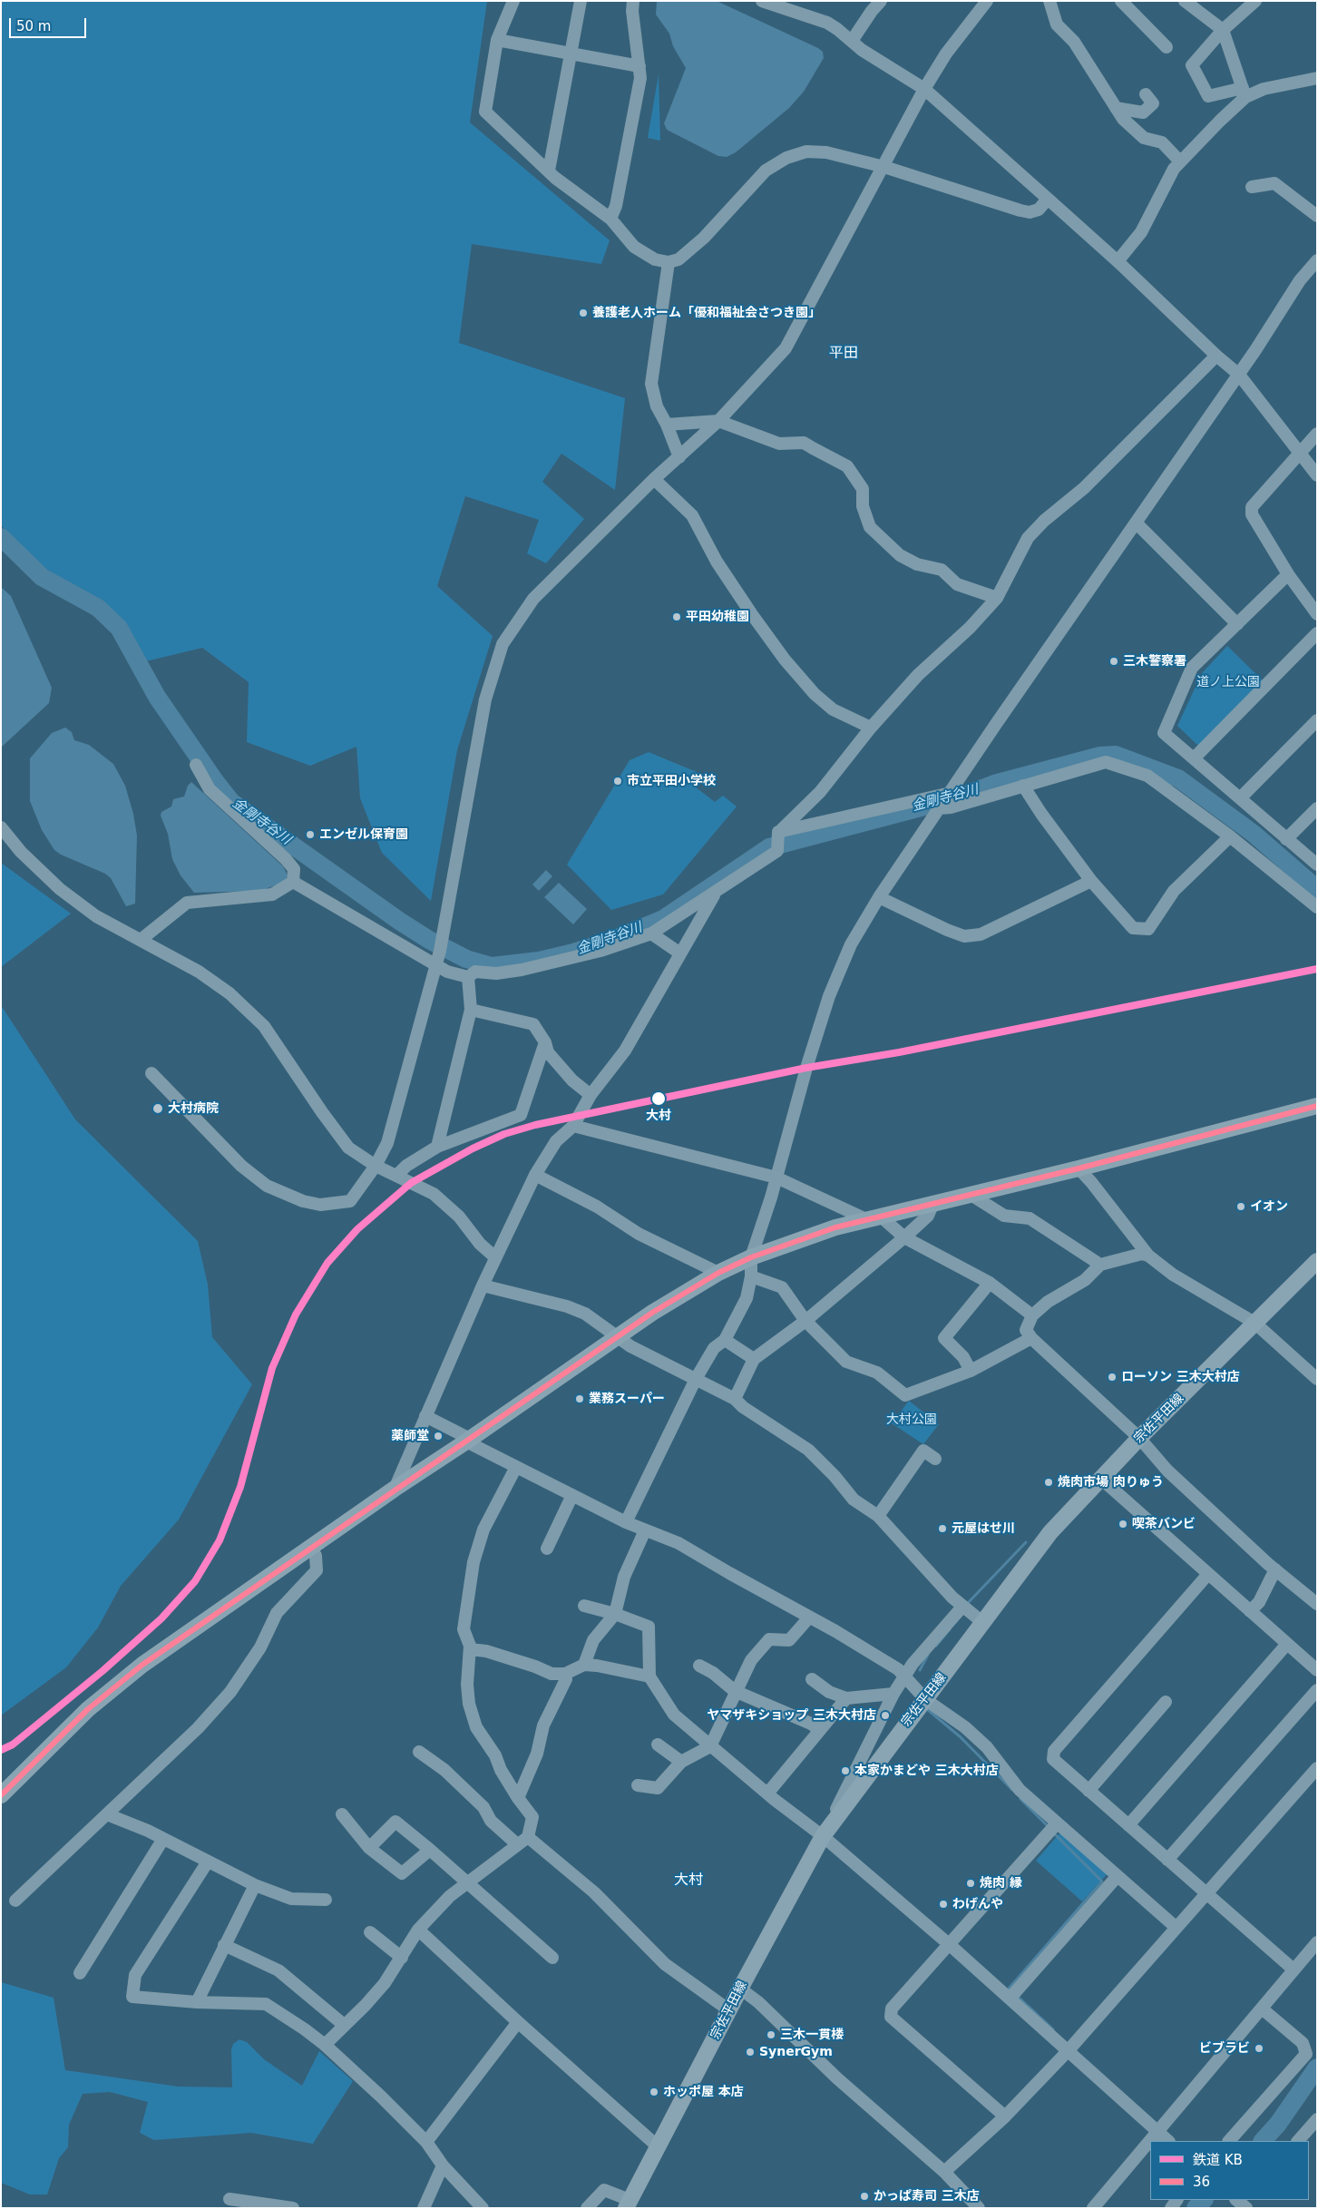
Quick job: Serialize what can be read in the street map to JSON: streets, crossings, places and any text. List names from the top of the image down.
{
  "streets": {
    "main road": ["宗佐平田線"]
  },
  "districts": ["平田", "大村"],
  "water": ["金剛寺谷川"],
  "parks": ["道ノ上公園", "大村公園"],
  "places": [
    "養護老人ホーム「優和福祉会さつき園」",
    "平田幼稚園",
    "三木警察署",
    "市立平田小学校",
    "エンゼル保育園",
    "大村",
    "大村病院",
    "イオン",
    "ローソン 三木大村店",
    "業務スーパー",
    "薬師堂",
    "焼肉市場 肉りゅう",
    "喫茶バンビ",
    "元屋はせ川",
    "ヤマザキショップ 三木大村店",
    "本家かまどや 三木大村店",
    "焼肉 縁",
    "わげんや",
    "三木一貫楼",
    "ビブラビ",
    "SynerGym",
    "ホッポ屋 本店",
    "かっぱ寿司 三木店"
  ],
  "lines": ["rail line KB", "transit line 36"],
  "legend": ["鉄道 KB", "36"],
  "scale_bar": "50 m"
}
